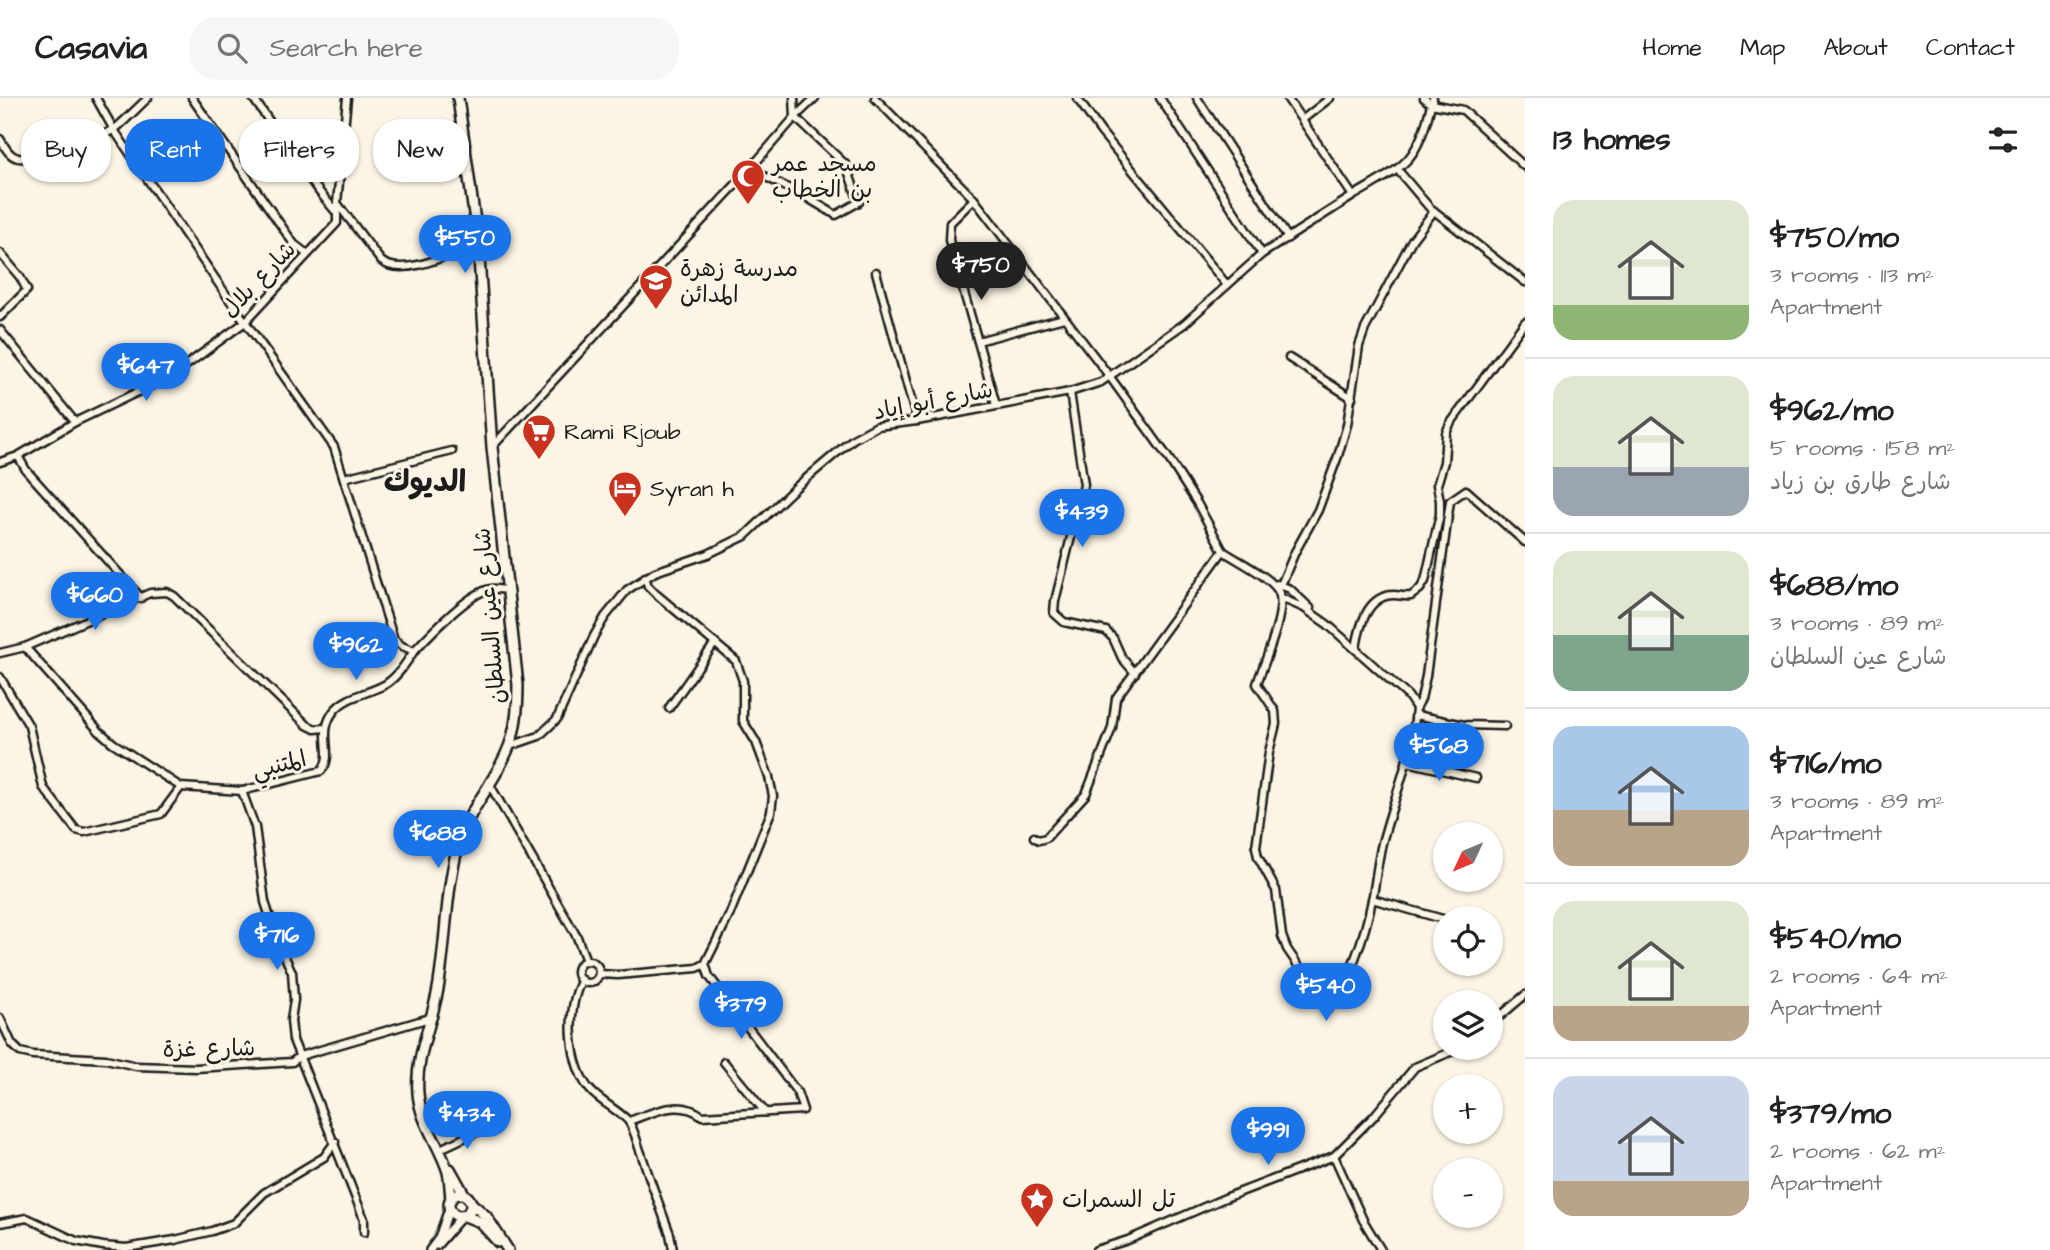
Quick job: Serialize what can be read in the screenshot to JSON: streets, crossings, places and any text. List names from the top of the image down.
{
  "streets": {
    "main road": ["شارع عين السلطان"],
    "street": [
      "شارع بلال",
      "شارع أبو إياد",
      "المتنبي",
      "شارع غزة"
    ]
  },
  "crossings": [
    ["شارع أبو إياد", "شارع عين السلطان"],
    ["شارع عين السلطان", "شارع غزة"]
  ],
  "districts": ["الديوك"],
  "places": {
    "mosque": ["مسجد عمر بن الخطاب"],
    "school or university": ["مدرسة زهرة المدائن"],
    "supermarket": ["Rami Rjoub"],
    "hotel": ["Syran h"],
    "place": ["تل السمرات"]
  },
  "north": "bottom left",
  "page": {
    "header": "Casavia",
    "search": "Search here",
    "nav": [
      "Home",
      "Map",
      "About",
      "Contact"
    ],
    "heading": "13 homes",
    "chip": [
      "Buy",
      "Rent",
      "Filters",
      "New"
    ],
    "list": [
      {
        "name": "$750/mo",
        "note": "3 rooms · 113 m² · Apartment"
      },
      {
        "name": "$962/mo",
        "note": "5 rooms · 158 m² · شارع طارق بن زياد"
      },
      {
        "name": "$688/mo",
        "note": "3 rooms · 89 m² · شارع عين السلطان"
      },
      {
        "name": "$716/mo",
        "note": "3 rooms · 89 m² · Apartment"
      },
      {
        "name": "$540/mo",
        "note": "2 rooms · 64 m² · Apartment"
      },
      {
        "name": "$379/mo",
        "note": "2 rooms · 62 m² · Apartment"
      }
    ],
    "price": [
      "$550",
      "$750",
      "$647",
      "$439",
      "$660",
      "$962",
      "$568",
      "$688",
      "$716",
      "$540",
      "$379",
      "$434",
      "$991"
    ],
    "map_buttons": ["+", "−"]
  }
}
